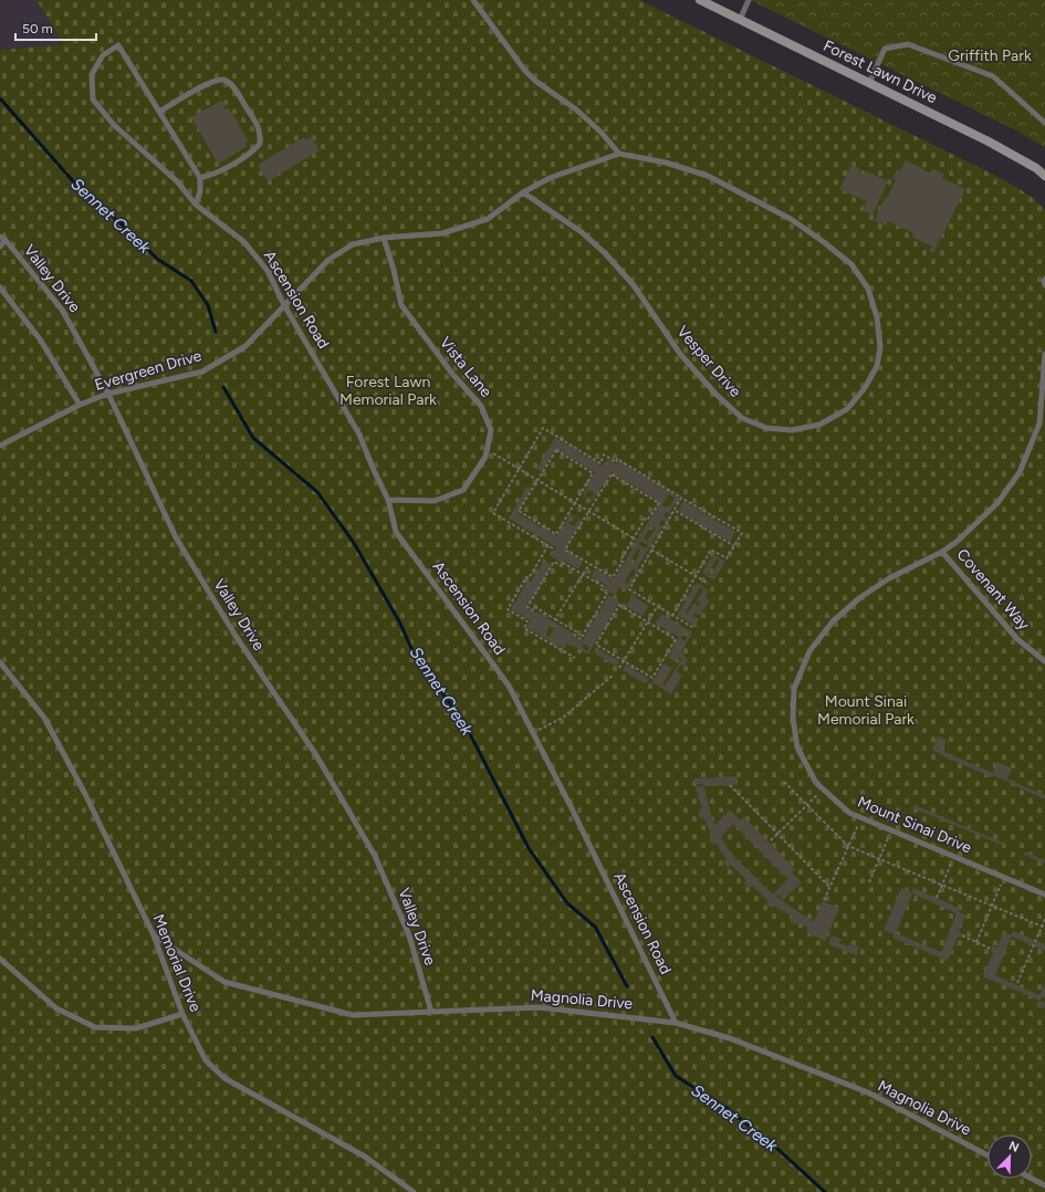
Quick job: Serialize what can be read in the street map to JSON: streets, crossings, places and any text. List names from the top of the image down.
{
  "streets": {
    "street": ["Forest Lawn Drive"],
    "lane": [
      "Valley Drive",
      "Ascension Road",
      "Vesper Drive",
      "Vista Lane",
      "Evergreen Drive",
      "Covenant Way",
      "Mount Sinai Drive",
      "Memorial Drive",
      "Magnolia Drive"
    ]
  },
  "crossings": [
    ["Valley Drive", "Evergreen Drive"],
    ["Valley Drive", "Magnolia Drive"],
    ["Ascension Road", "Vista Lane"],
    ["Ascension Road", "Evergreen Drive"],
    ["Ascension Road", "Magnolia Drive"],
    ["Vesper Drive", "Evergreen Drive"],
    ["Vista Lane", "Evergreen Drive"],
    ["Covenant Way", "Mount Sinai Drive"],
    ["Memorial Drive", "Magnolia Drive"]
  ],
  "water": ["Sennet Creek"],
  "parks": ["Griffith Park", "Forest Lawn Memorial Park", "Mount Sinai Memorial Park"],
  "scale_bar": "50 m",
  "north": "top right"
}
